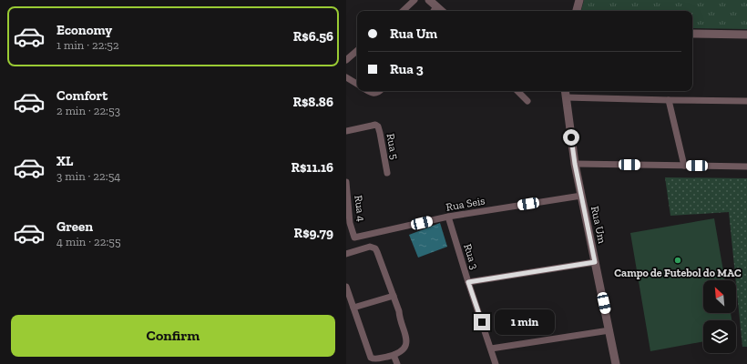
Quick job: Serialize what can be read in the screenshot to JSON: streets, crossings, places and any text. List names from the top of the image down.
{
  "streets": {
    "street": [
      "Rua 5",
      "Rua Seis",
      "Rua 4",
      "Rua Um",
      "Rua 3"
    ]
  },
  "crossings": [
    ["Rua Seis", "Rua 4"],
    ["Rua Seis", "Rua Um"],
    ["Rua Seis", "Rua 3"]
  ],
  "places": ["Campo de Futebol do MAC"],
  "north": "top left",
  "page": {
    "list": [
      {
        "name": "Economy",
        "note": "1 min · 22:52",
        "value": "R$6.56"
      },
      {
        "name": "Comfort",
        "note": "2 min · 22:53",
        "value": "R$8.86"
      },
      {
        "name": "XL",
        "note": "3 min · 22:54",
        "value": "R$11.16"
      },
      {
        "name": "Green",
        "note": "4 min · 22:55",
        "value": "R$9.79"
      }
    ],
    "banner": ["Rua Um", "Rua 3"],
    "buttons": "Confirm",
    "bubble": "1 min"
  }
}
